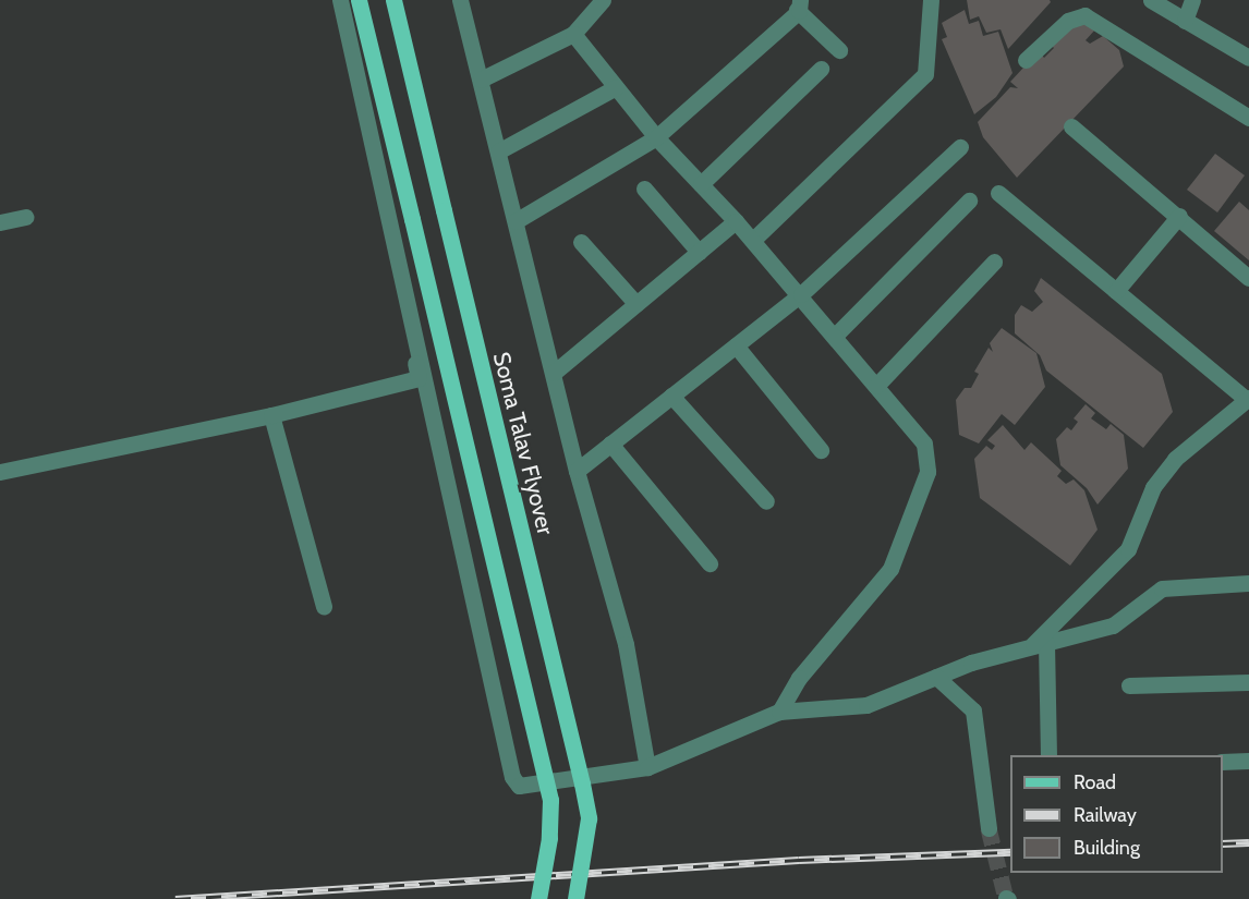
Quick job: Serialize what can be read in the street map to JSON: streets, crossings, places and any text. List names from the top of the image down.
{
  "streets": {
    "main road": ["Soma Talav Flyover"]
  },
  "legend": ["Road", "Railway", "Building"]
}
